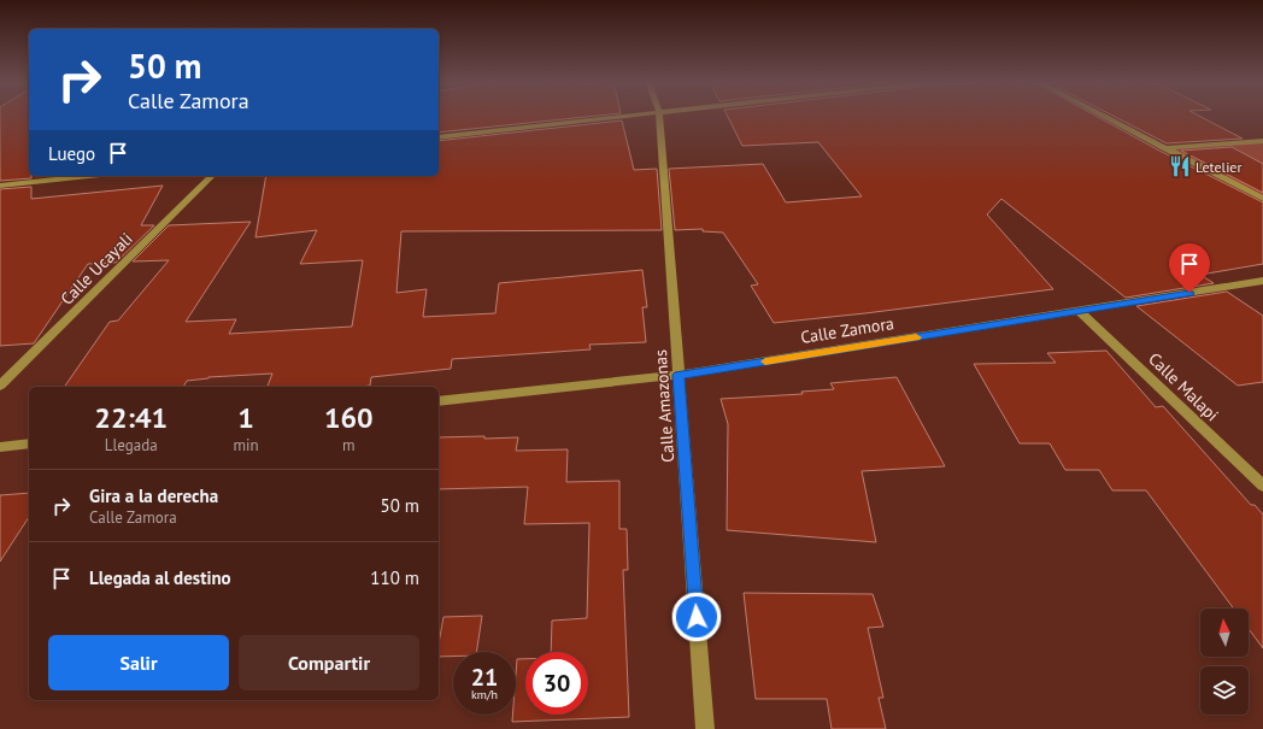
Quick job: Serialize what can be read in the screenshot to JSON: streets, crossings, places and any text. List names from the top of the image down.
{
  "streets": {
    "street": [
      "Calle Ucayali",
      "Calle Zamora",
      "Calle Malapi",
      "Calle Amazonas"
    ]
  },
  "crossings": [
    ["Calle Zamora", "Calle Malapi"],
    ["Calle Zamora", "Calle Amazonas"]
  ],
  "places": {
    "restaurant": ["Letelier"]
  },
  "north": "top",
  "page": {
    "turn": ["50 m", "Calle Zamora"],
    "then": "Luego",
    "eta": [
      "22:41",
      "Llegada",
      "1",
      "min",
      "160",
      "m"
    ],
    "list": [
      {
        "name": "Gira a la derecha",
        "note": "Calle Zamora",
        "value": "50 m"
      },
      {
        "name": "Llegada al destino",
        "value": "110 m"
      }
    ],
    "buttons": ["Salir", "Compartir"],
    "speed": "21 km/h",
    "limit": "30"
  }
}
